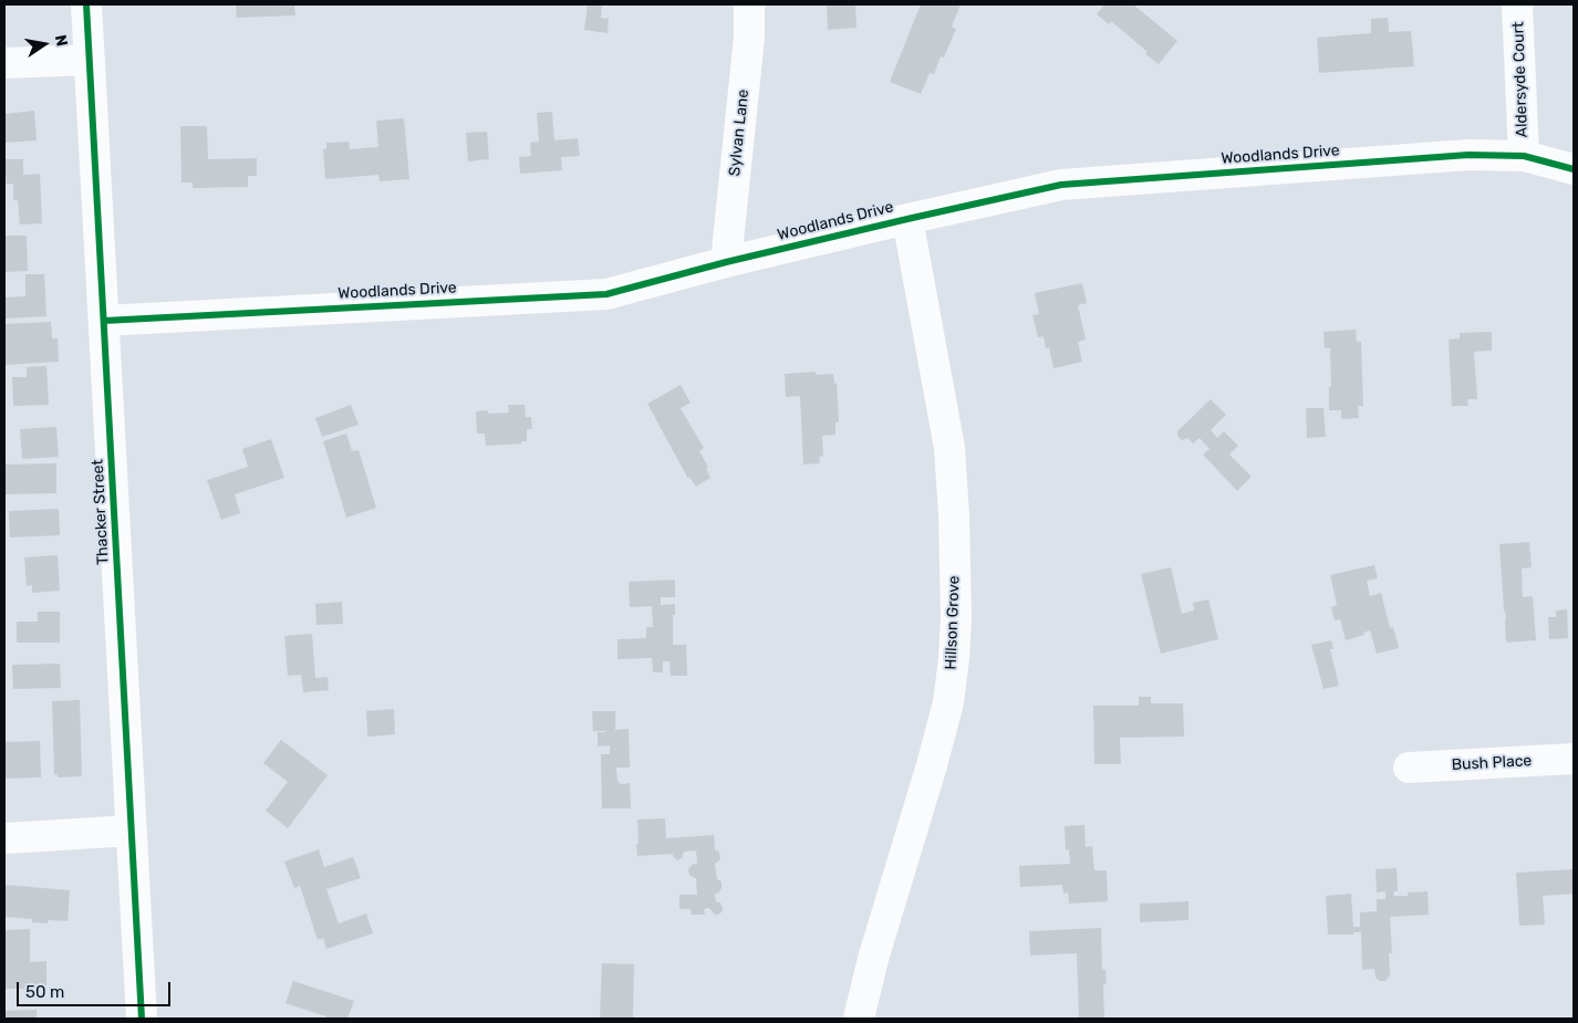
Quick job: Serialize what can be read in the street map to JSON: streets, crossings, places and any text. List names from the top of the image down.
{
  "streets": {
    "street": [
      "Aldersyde Court",
      "Sylvan Lane",
      "Woodlands Drive",
      "Thacker Street",
      "Hillson Grove",
      "Bush Place"
    ]
  },
  "crossings": [
    ["Aldersyde Court", "Woodlands Drive"],
    ["Sylvan Lane", "Woodlands Drive"],
    ["Woodlands Drive", "Thacker Street"],
    ["Woodlands Drive", "Hillson Grove"]
  ],
  "scale_bar": "50 m",
  "north": "right"
}
